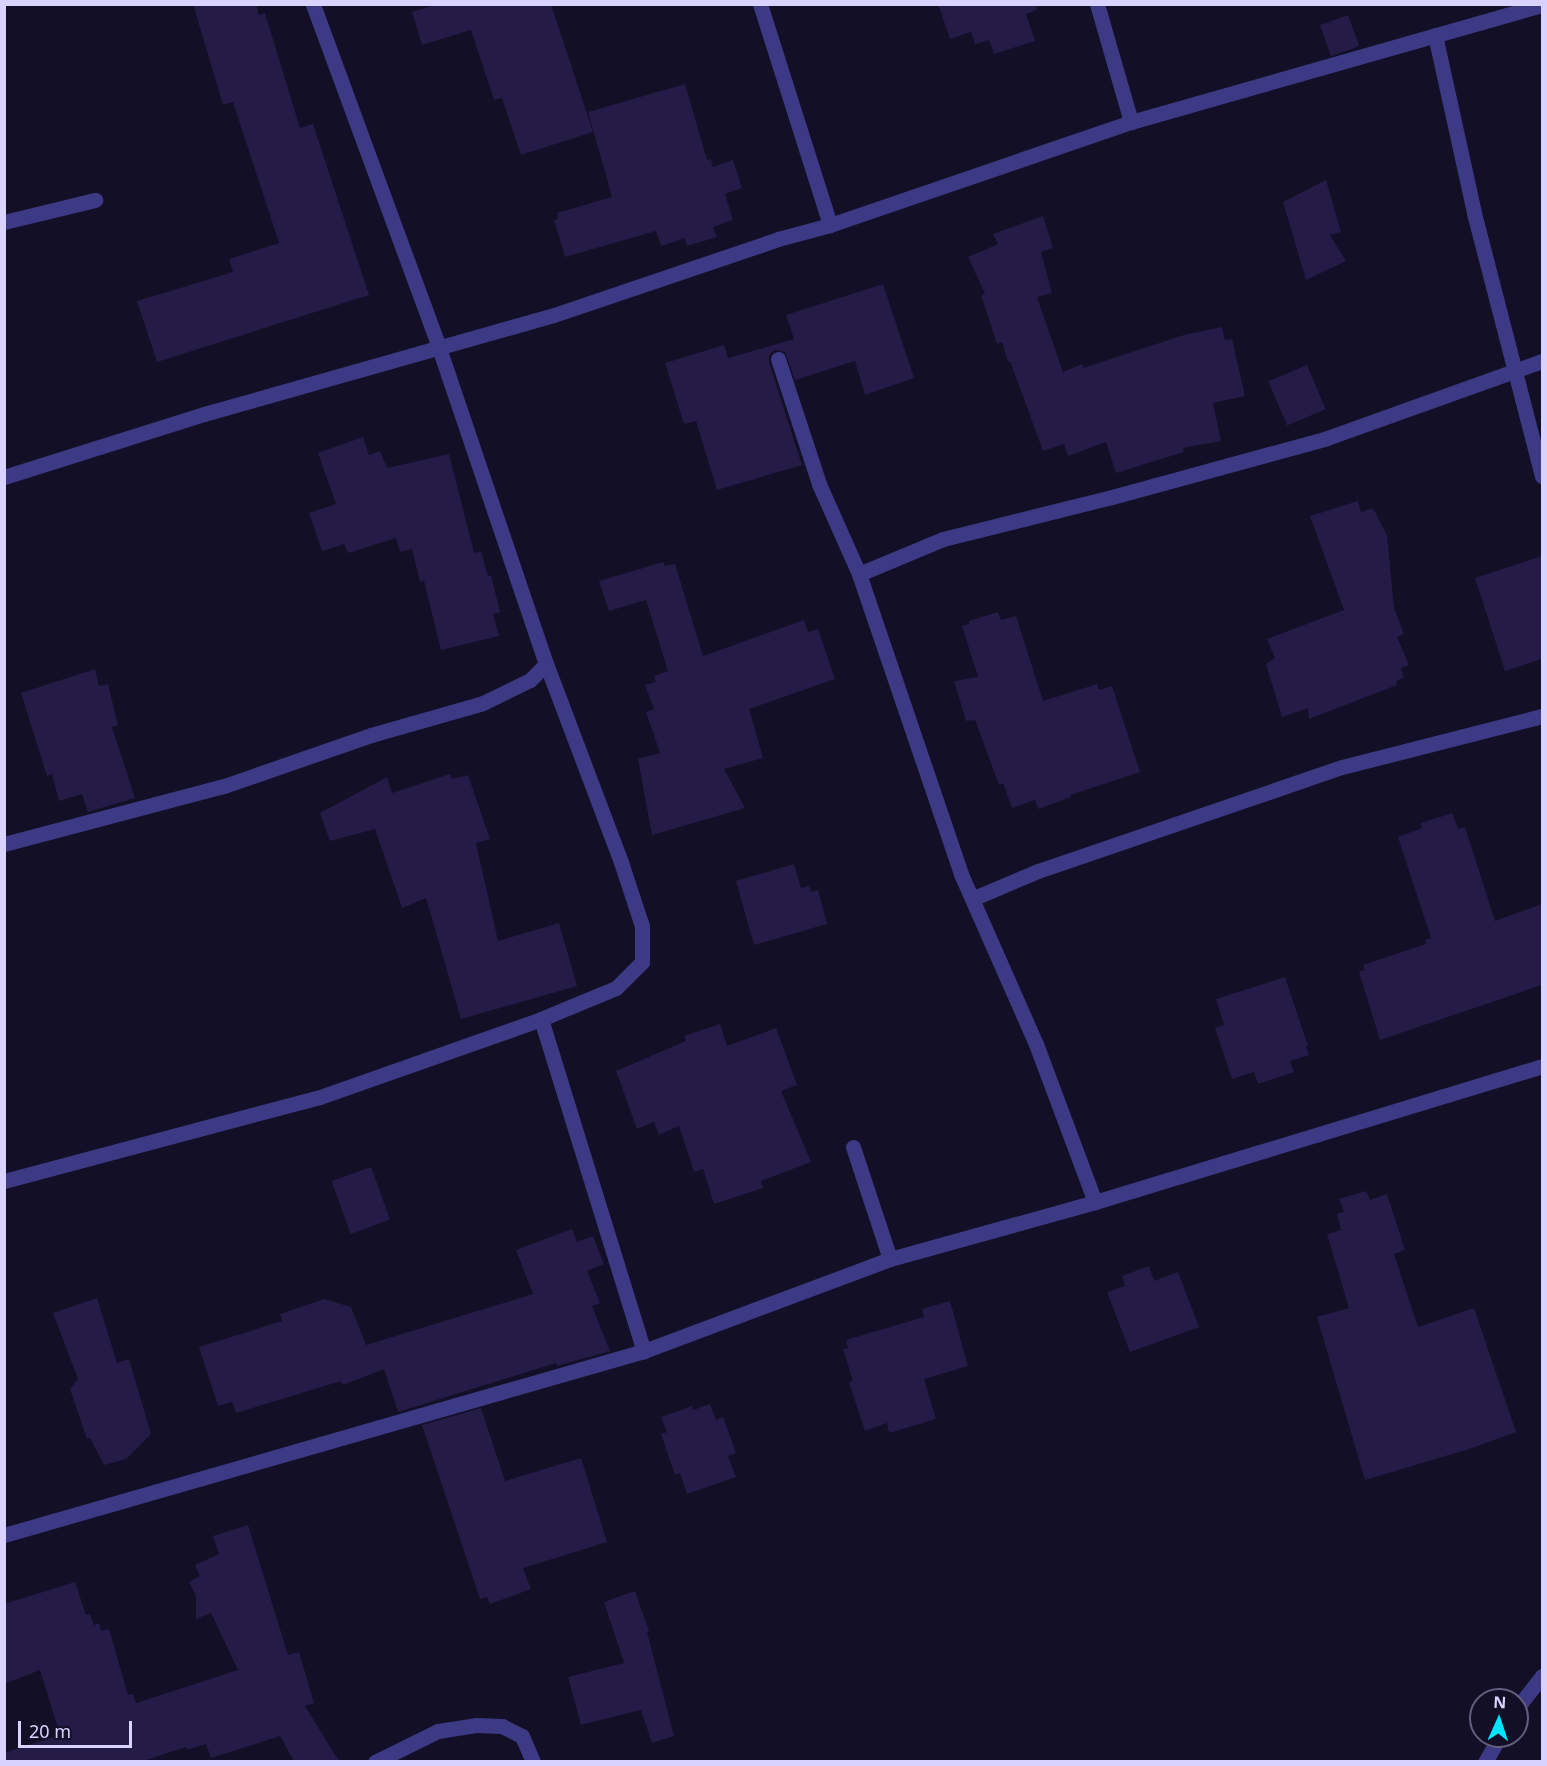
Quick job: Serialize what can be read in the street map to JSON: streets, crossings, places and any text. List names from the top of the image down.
{
  "scale_bar": "20 m",
  "north": "top"
}
